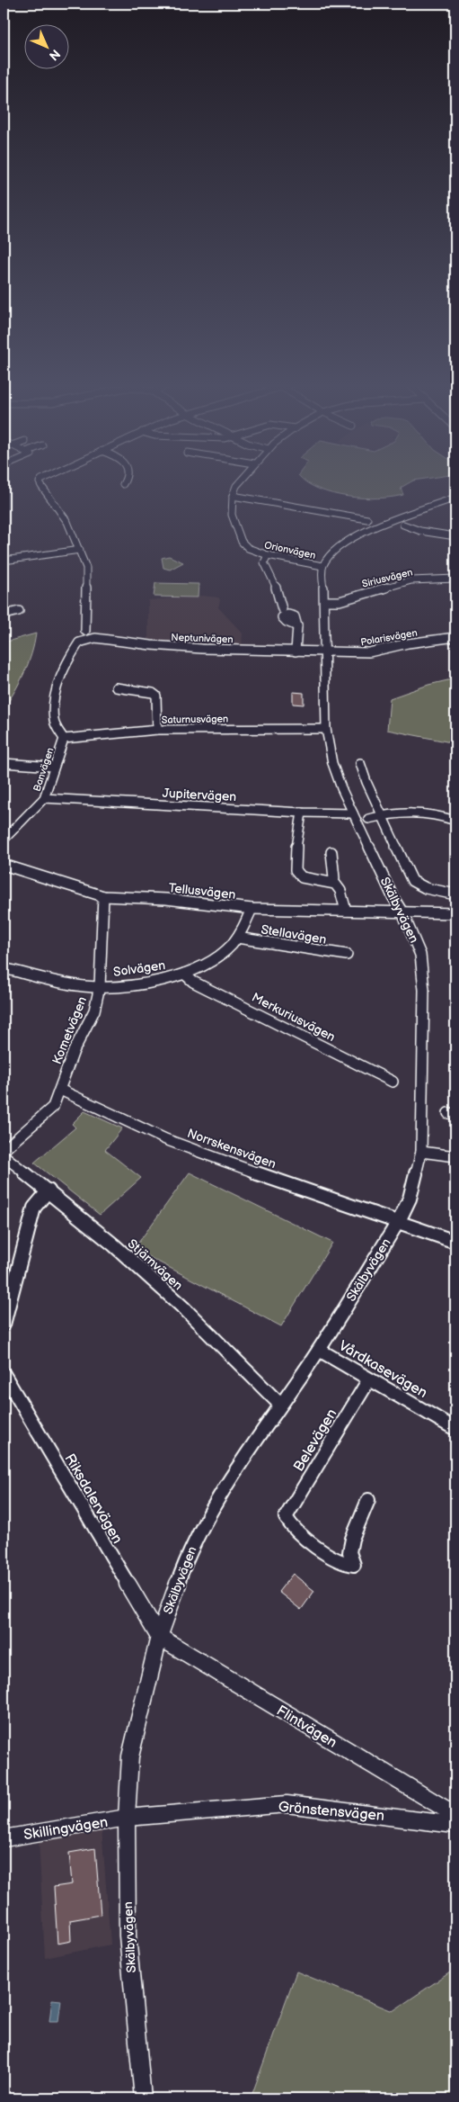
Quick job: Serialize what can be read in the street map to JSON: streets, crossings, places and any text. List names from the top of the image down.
{
  "streets": {
    "street": [
      "Orionvägen",
      "Siriusvägen",
      "Polarisvägen",
      "Neptunivägen",
      "Saturnusvägen",
      "Banvägen",
      "Jupitervägen",
      "Tellusvägen",
      "Skälbyvägen",
      "Stellavägen",
      "Solvägen",
      "Merkuriusvägen",
      "Kometvägen",
      "Norrskensvägen",
      "Stjärnvägen",
      "Vårdkasevägen",
      "Belevägen",
      "Riksdalervägen",
      "Flintvägen",
      "Grönstensvägen",
      "Skillingvägen"
    ]
  },
  "crossings": [
    ["Orionvägen", "Skälbyvägen"],
    ["Siriusvägen", "Skälbyvägen"],
    ["Polarisvägen", "Neptunivägen"],
    ["Polarisvägen", "Skälbyvägen"],
    ["Neptunivägen", "Banvägen"],
    ["Neptunivägen", "Skälbyvägen"],
    ["Saturnusvägen", "Banvägen"],
    ["Saturnusvägen", "Skälbyvägen"],
    ["Banvägen", "Jupitervägen"],
    ["Jupitervägen", "Skälbyvägen"],
    ["Tellusvägen", "Skälbyvägen"],
    ["Tellusvägen", "Solvägen"],
    ["Tellusvägen", "Kometvägen"],
    ["Skälbyvägen", "Norrskensvägen"],
    ["Skälbyvägen", "Stjärnvägen"],
    ["Skälbyvägen", "Vårdkasevägen"],
    ["Skälbyvägen", "Riksdalervägen"],
    ["Skälbyvägen", "Flintvägen"],
    ["Skälbyvägen", "Grönstensvägen"],
    ["Skälbyvägen", "Skillingvägen"],
    ["Stellavägen", "Solvägen"],
    ["Solvägen", "Merkuriusvägen"],
    ["Solvägen", "Kometvägen"],
    ["Kometvägen", "Norrskensvägen"],
    ["Vårdkasevägen", "Belevägen"],
    ["Riksdalervägen", "Flintvägen"],
    ["Grönstensvägen", "Skillingvägen"]
  ],
  "north": "bottom right"
}
